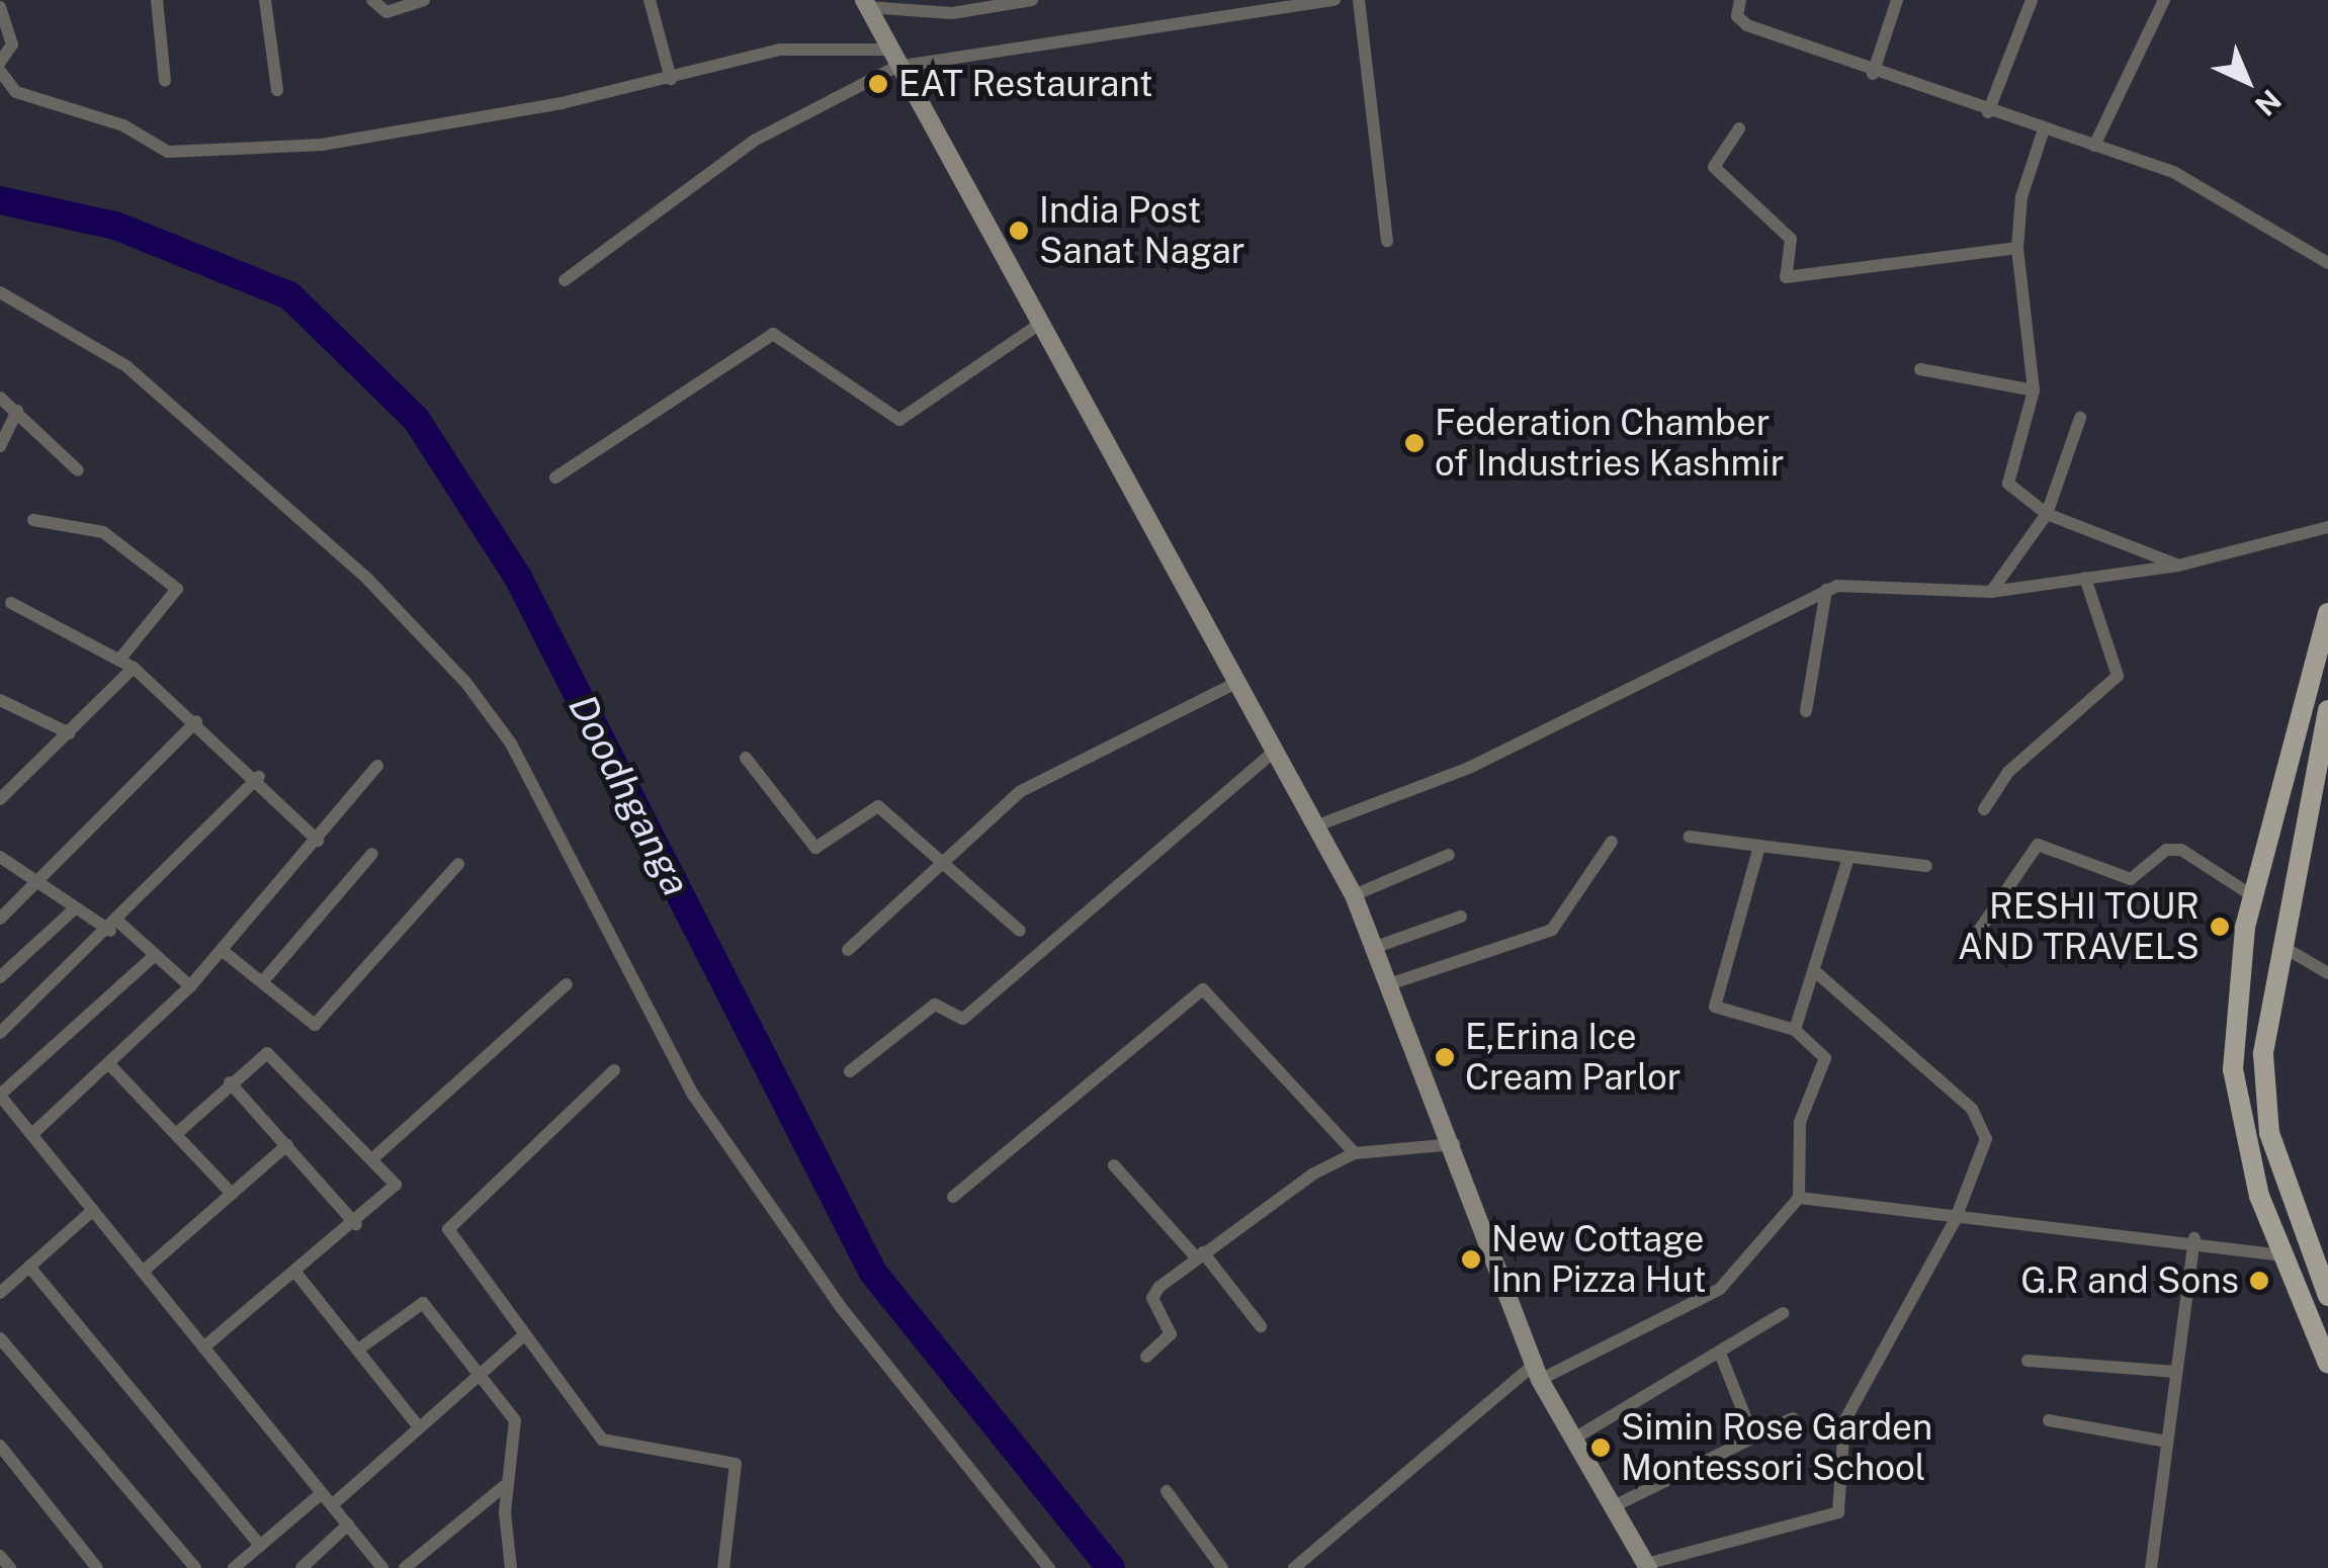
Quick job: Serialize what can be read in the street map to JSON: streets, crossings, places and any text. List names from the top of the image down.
{
  "water": ["Doodhganga"],
  "places": [
    "EAT Restaurant",
    "India Post Sanat Nagar",
    "Federation Chamber of Industries Kashmir",
    "RESHI TOUR AND TRAVELS",
    "E,Erina Ice Cream Parlor",
    "New Cottage Inn Pizza Hut",
    "G.R and Sons",
    "Simin Rose Garden Montessori School"
  ],
  "north": "bottom right"
}
